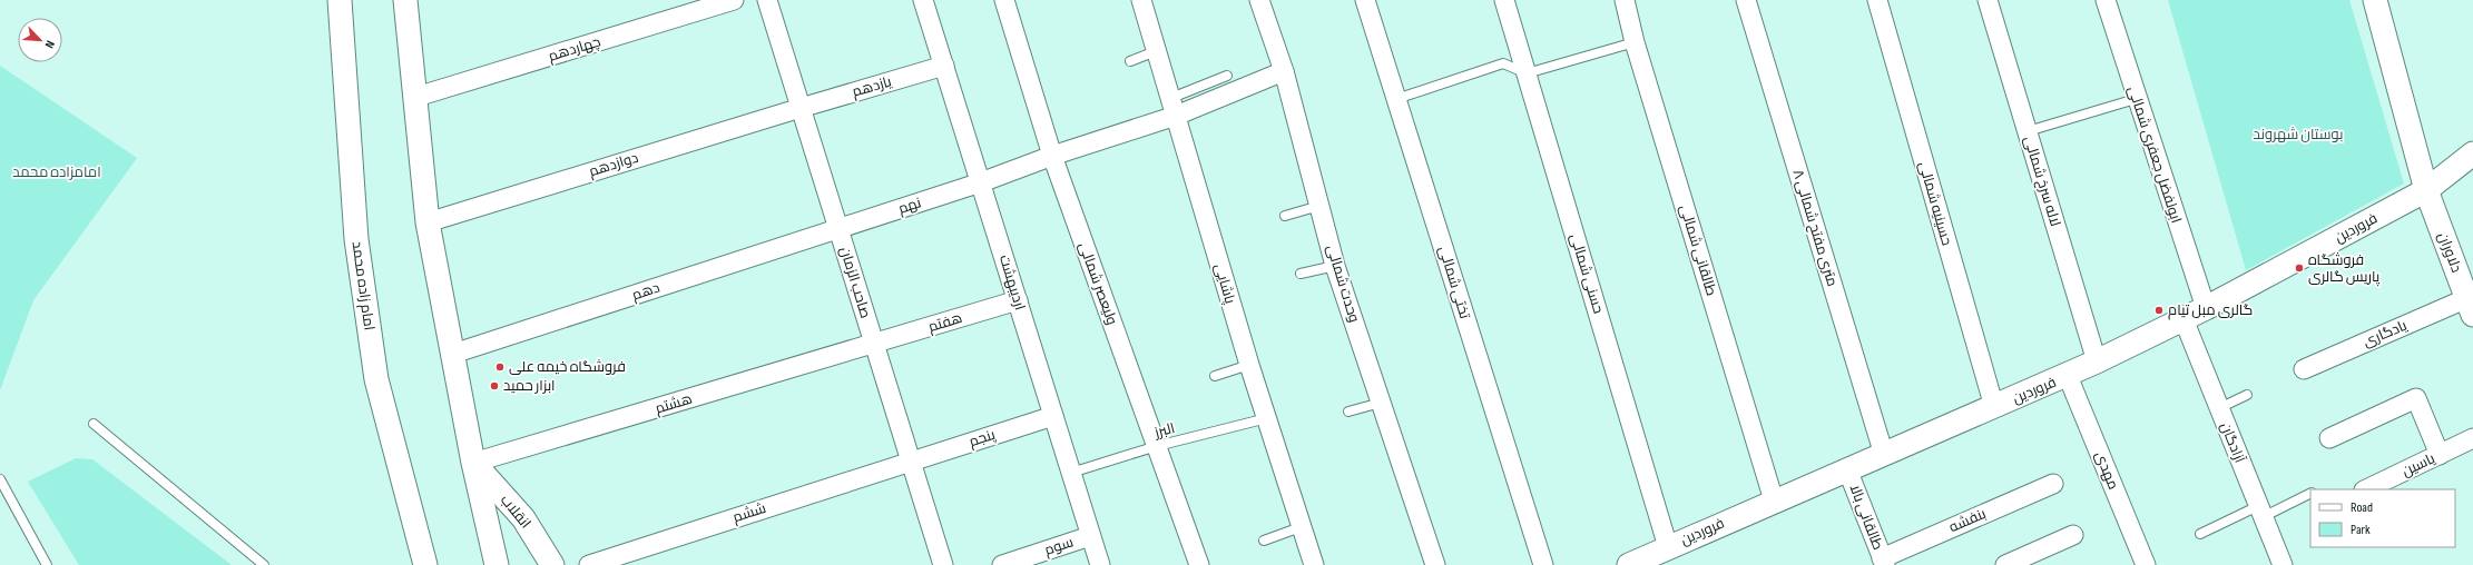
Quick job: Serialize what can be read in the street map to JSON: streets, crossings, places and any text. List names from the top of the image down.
{
  "streets": {
    "street": [
      "چهاردهم",
      "یازدهم",
      "ابولفضل جعفری شمالی",
      "دوازدهم",
      "لاله سرخ شمالی",
      "حسینیه شمالی",
      "نهم",
      "۸ متری مفتح شمالی",
      "فروردین",
      "طالقانی شمالی",
      "دلاوران",
      "حسنی شمالی",
      "صاحب الزمان",
      "اردیبهشت",
      "تختی شمالی",
      "ولیعصر شمالی",
      "پاشایی",
      "وحدت شمالی",
      "امام زاده محمد",
      "دهم",
      "هفتم",
      "یادگاری",
      "هشتم",
      "پنجم",
      "آزادگان",
      "یاسین",
      "مهدی",
      "انقلاب",
      "ششم",
      "طالقانی بالا",
      "بنفشه",
      "سوم"
    ],
    "lane": ["البرز"]
  },
  "crossings": [
    ["یازدهم", "دوازدهم"],
    ["یازدهم", "صاحب الزمان"],
    ["یازدهم", "اردیبهشت"],
    ["ابولفضل جعفری شمالی", "فروردین"],
    ["دوازدهم", "صاحب الزمان"],
    ["لاله سرخ شمالی", "فروردین"],
    ["حسینیه شمالی", "فروردین"],
    ["نهم", "صاحب الزمان"],
    ["نهم", "اردیبهشت"],
    ["نهم", "ولیعصر شمالی"],
    ["نهم", "پاشایی"],
    ["نهم", "وحدت شمالی"],
    ["نهم", "دهم"],
    ["۸ متری مفتح شمالی", "فروردین"],
    ["فروردین", "طالقانی شمالی"],
    ["فروردین", "دلاوران"],
    ["فروردین", "حسنی شمالی"],
    ["فروردین", "آزادگان"],
    ["فروردین", "مهدی"],
    ["فروردین", "طالقانی بالا"],
    ["دلاوران", "یادگاری"],
    ["صاحب الزمان", "دهم"],
    ["صاحب الزمان", "هفتم"],
    ["صاحب الزمان", "هشتم"],
    ["صاحب الزمان", "پنجم"],
    ["صاحب الزمان", "ششم"],
    ["اردیبهشت", "هفتم"],
    ["اردیبهشت", "البرز"],
    ["اردیبهشت", "پنجم"],
    ["اردیبهشت", "سوم"],
    ["ولیعصر شمالی", "البرز"],
    ["پاشایی", "البرز"],
    ["هفتم", "هشتم"],
    ["هشتم", "انقلاب"],
    ["پنجم", "ششم"],
    ["طالقانی بالا", "بنفشه"]
  ],
  "parks": ["بوستان شهروند", "امامزاده محمد"],
  "places": [
    "فروشگاه پاریس گالری",
    "گالری مبل تیام",
    "فروشگاه خیمه علی",
    "ابزار حمید"
  ],
  "legend": ["Road", "Park"],
  "north": "bottom right"
}
